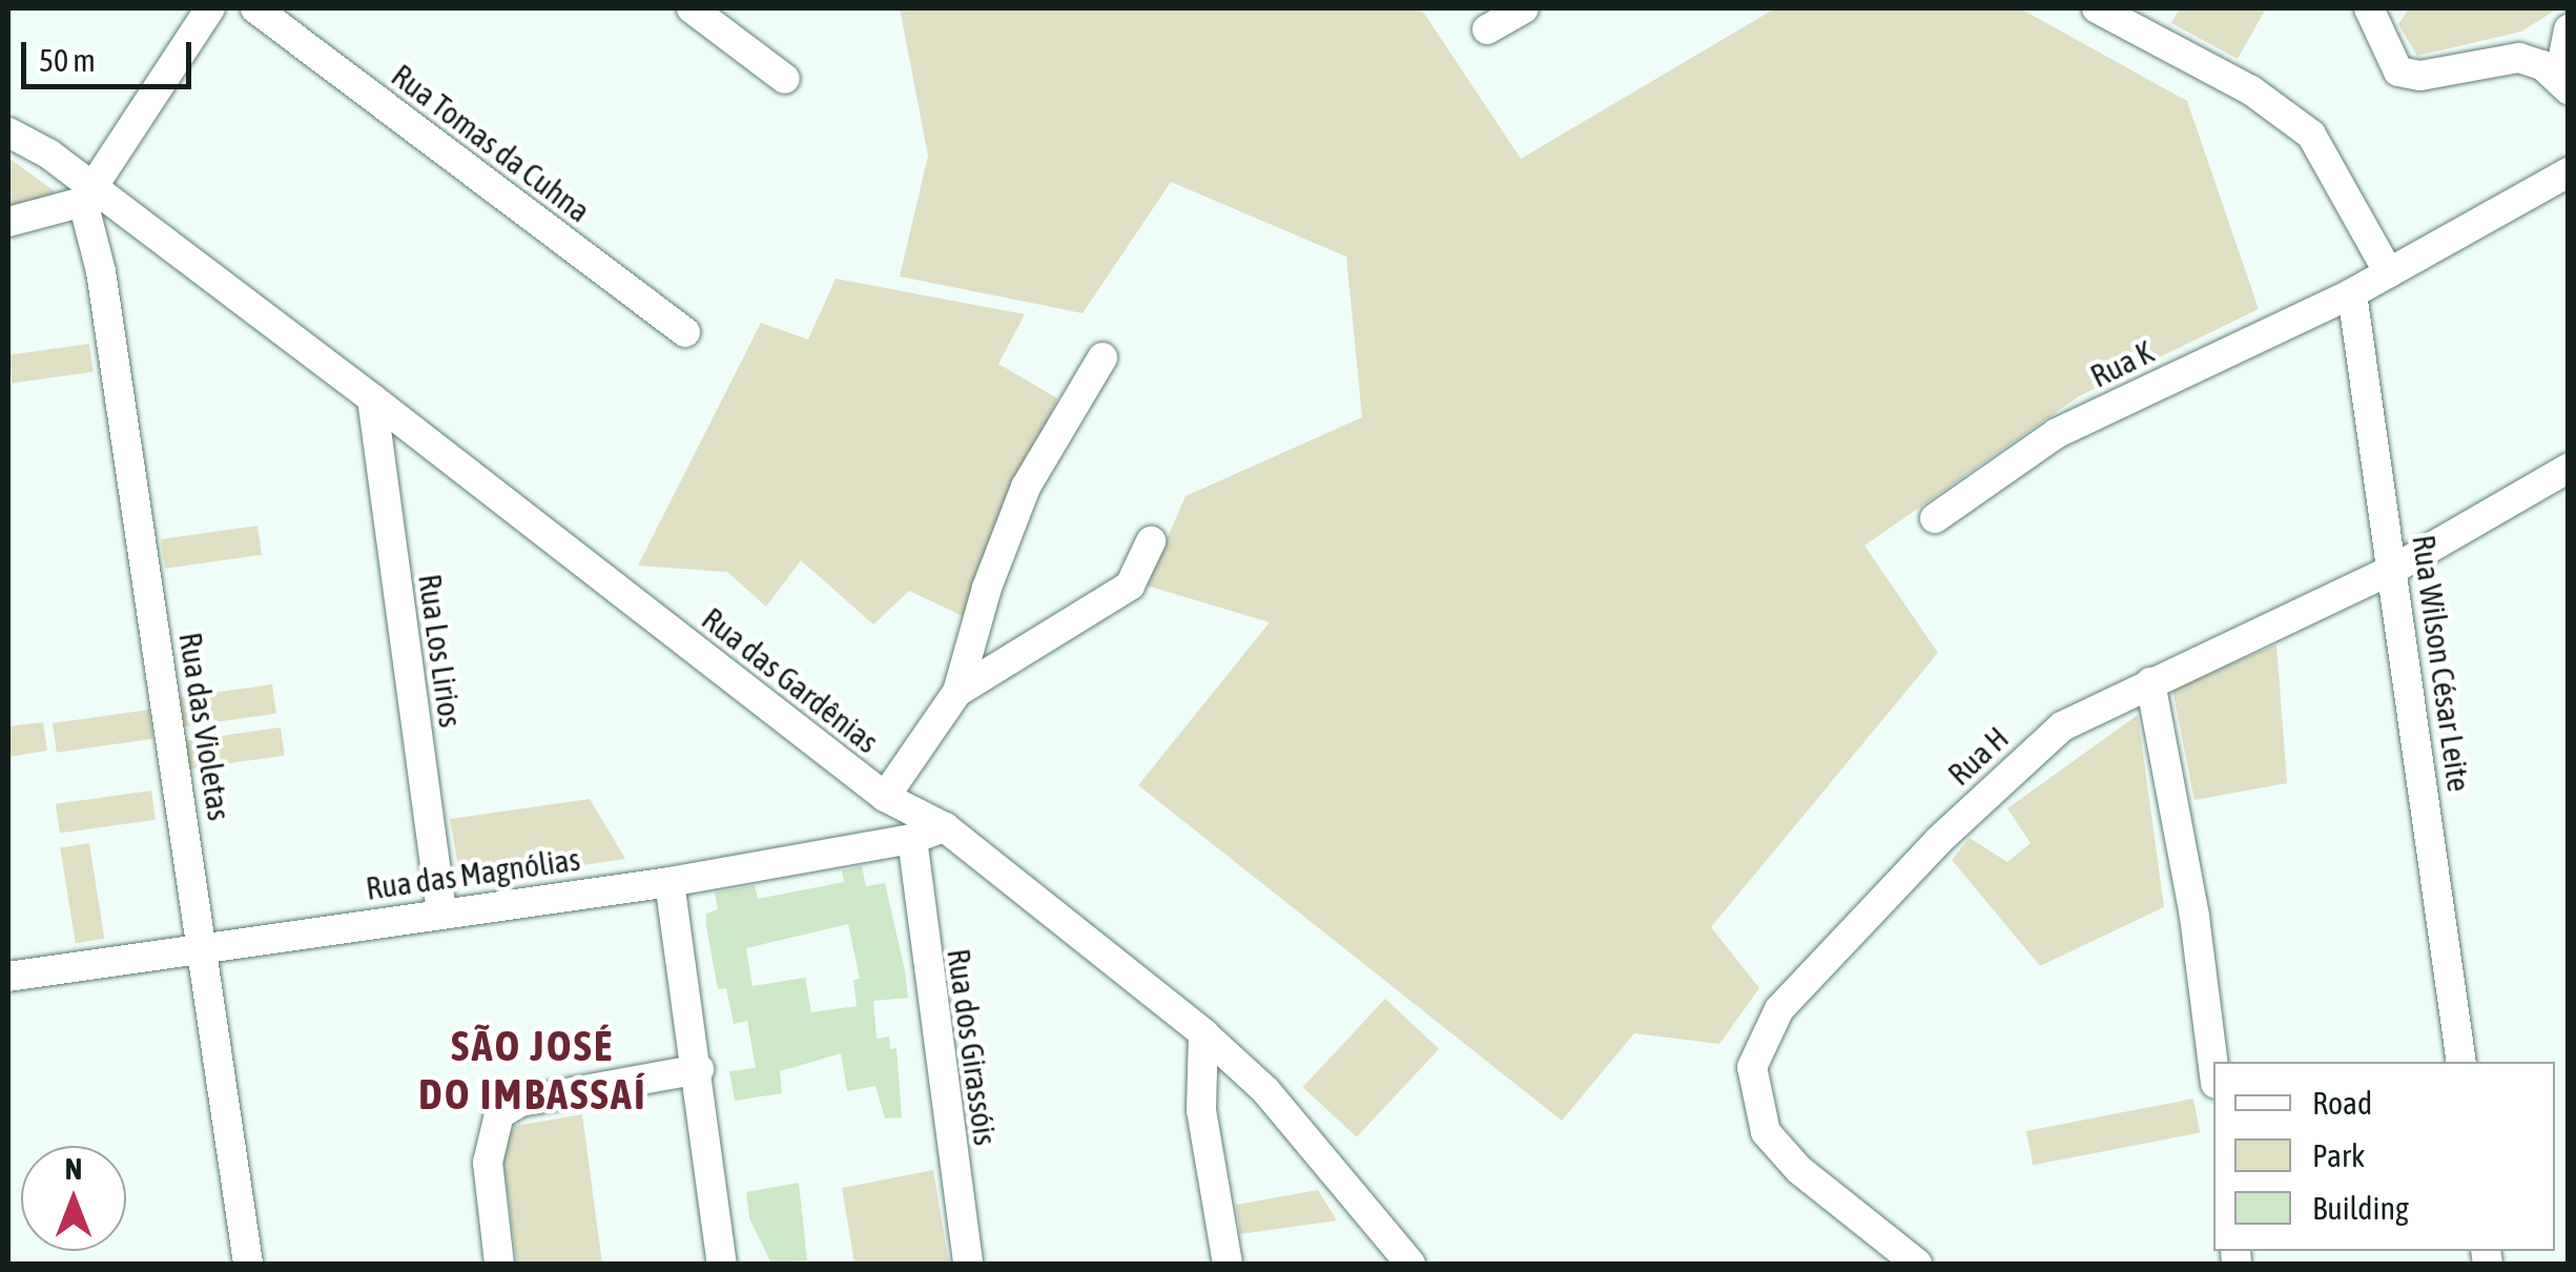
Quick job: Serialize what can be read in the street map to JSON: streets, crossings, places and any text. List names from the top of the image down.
{
  "streets": {
    "street": [
      "Rua Tomas da Cuhna",
      "Rua K",
      "Rua Los Lirios",
      "Rua Wilson César Leite",
      "Rua das Gardênias",
      "Rua das Violetas",
      "Rua H",
      "Rua das Magnólias",
      "Rua dos Girassóis"
    ]
  },
  "crossings": [
    ["Rua K", "Rua Wilson César Leite"],
    ["Rua Los Lirios", "Rua das Gardênias"],
    ["Rua Los Lirios", "Rua das Magnólias"],
    ["Rua Wilson César Leite", "Rua H"],
    ["Rua das Gardênias", "Rua das Violetas"],
    ["Rua das Gardênias", "Rua das Magnólias"],
    ["Rua das Violetas", "Rua das Magnólias"],
    ["Rua das Magnólias", "Rua dos Girassóis"]
  ],
  "districts": ["SÃO JOSÉ DO IMBASSAÍ"],
  "legend": ["Road", "Park", "Building"],
  "scale_bar": "50 m",
  "north": "top"
}
